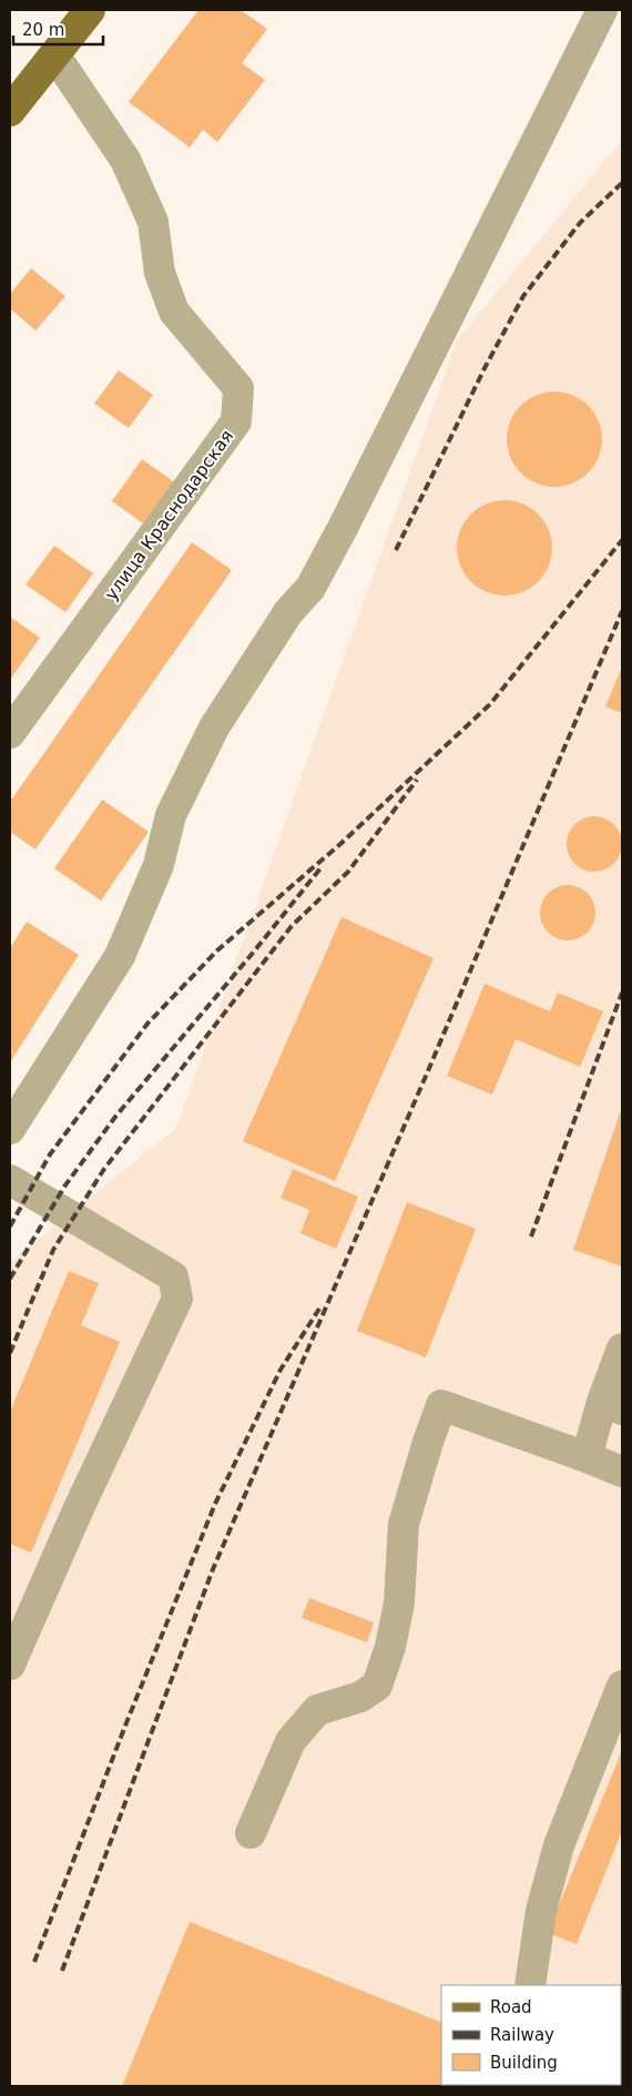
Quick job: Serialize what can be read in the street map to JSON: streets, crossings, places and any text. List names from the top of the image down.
{
  "streets": {
    "street": ["улица Краснодарская"]
  },
  "legend": ["Road", "Railway", "Building"],
  "scale_bar": "20 m"
}
